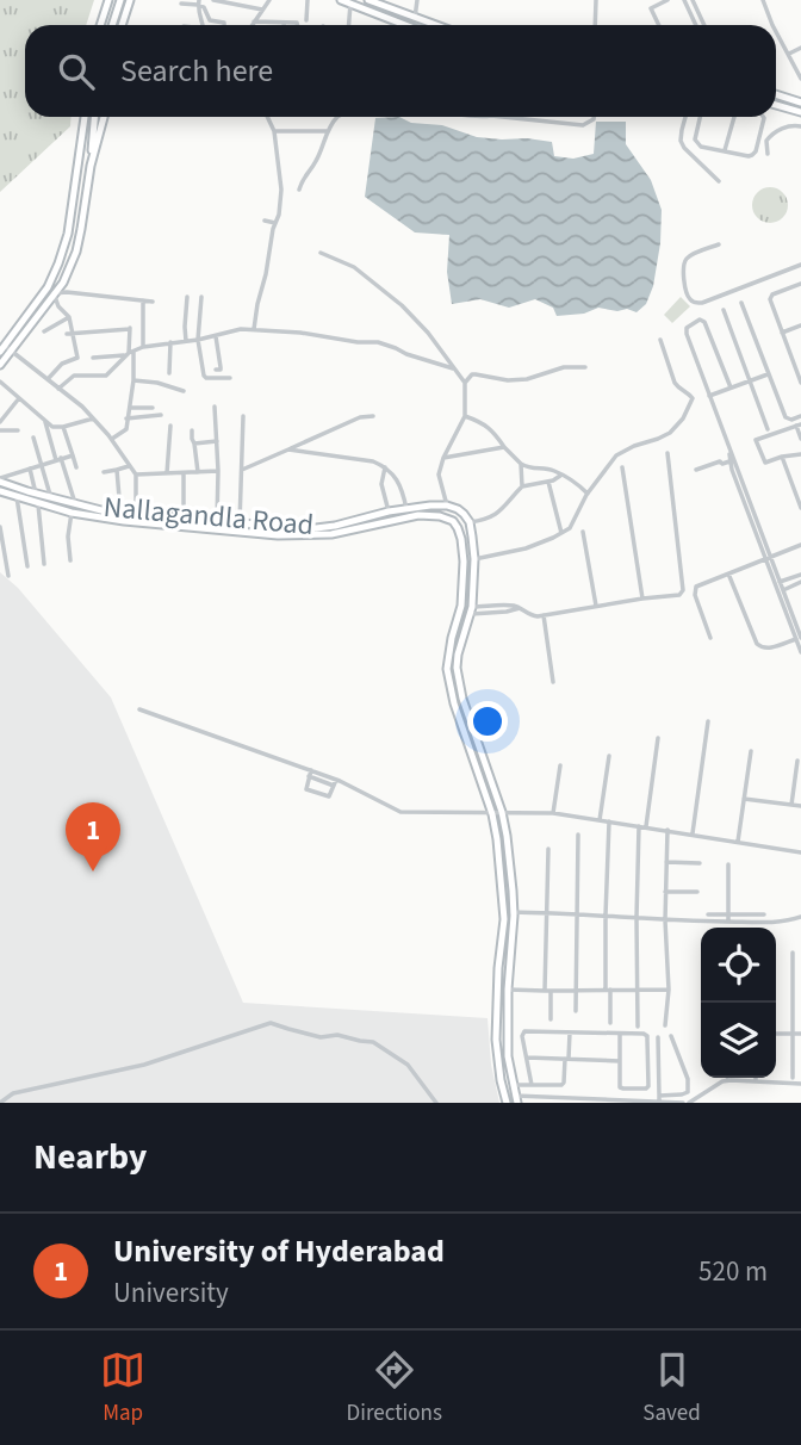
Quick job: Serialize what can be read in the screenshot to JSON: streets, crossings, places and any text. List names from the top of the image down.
{
  "streets": {
    "main road": ["Nallagandla Road"]
  },
  "page": {
    "search": "Search here",
    "pins": "1",
    "heading": "Nearby",
    "list": [
      {
        "mark": "1",
        "name": "University of Hyderabad",
        "note": "University",
        "value": "520 m"
      }
    ],
    "nav": ["Map", "Directions", "Saved"]
  }
}
